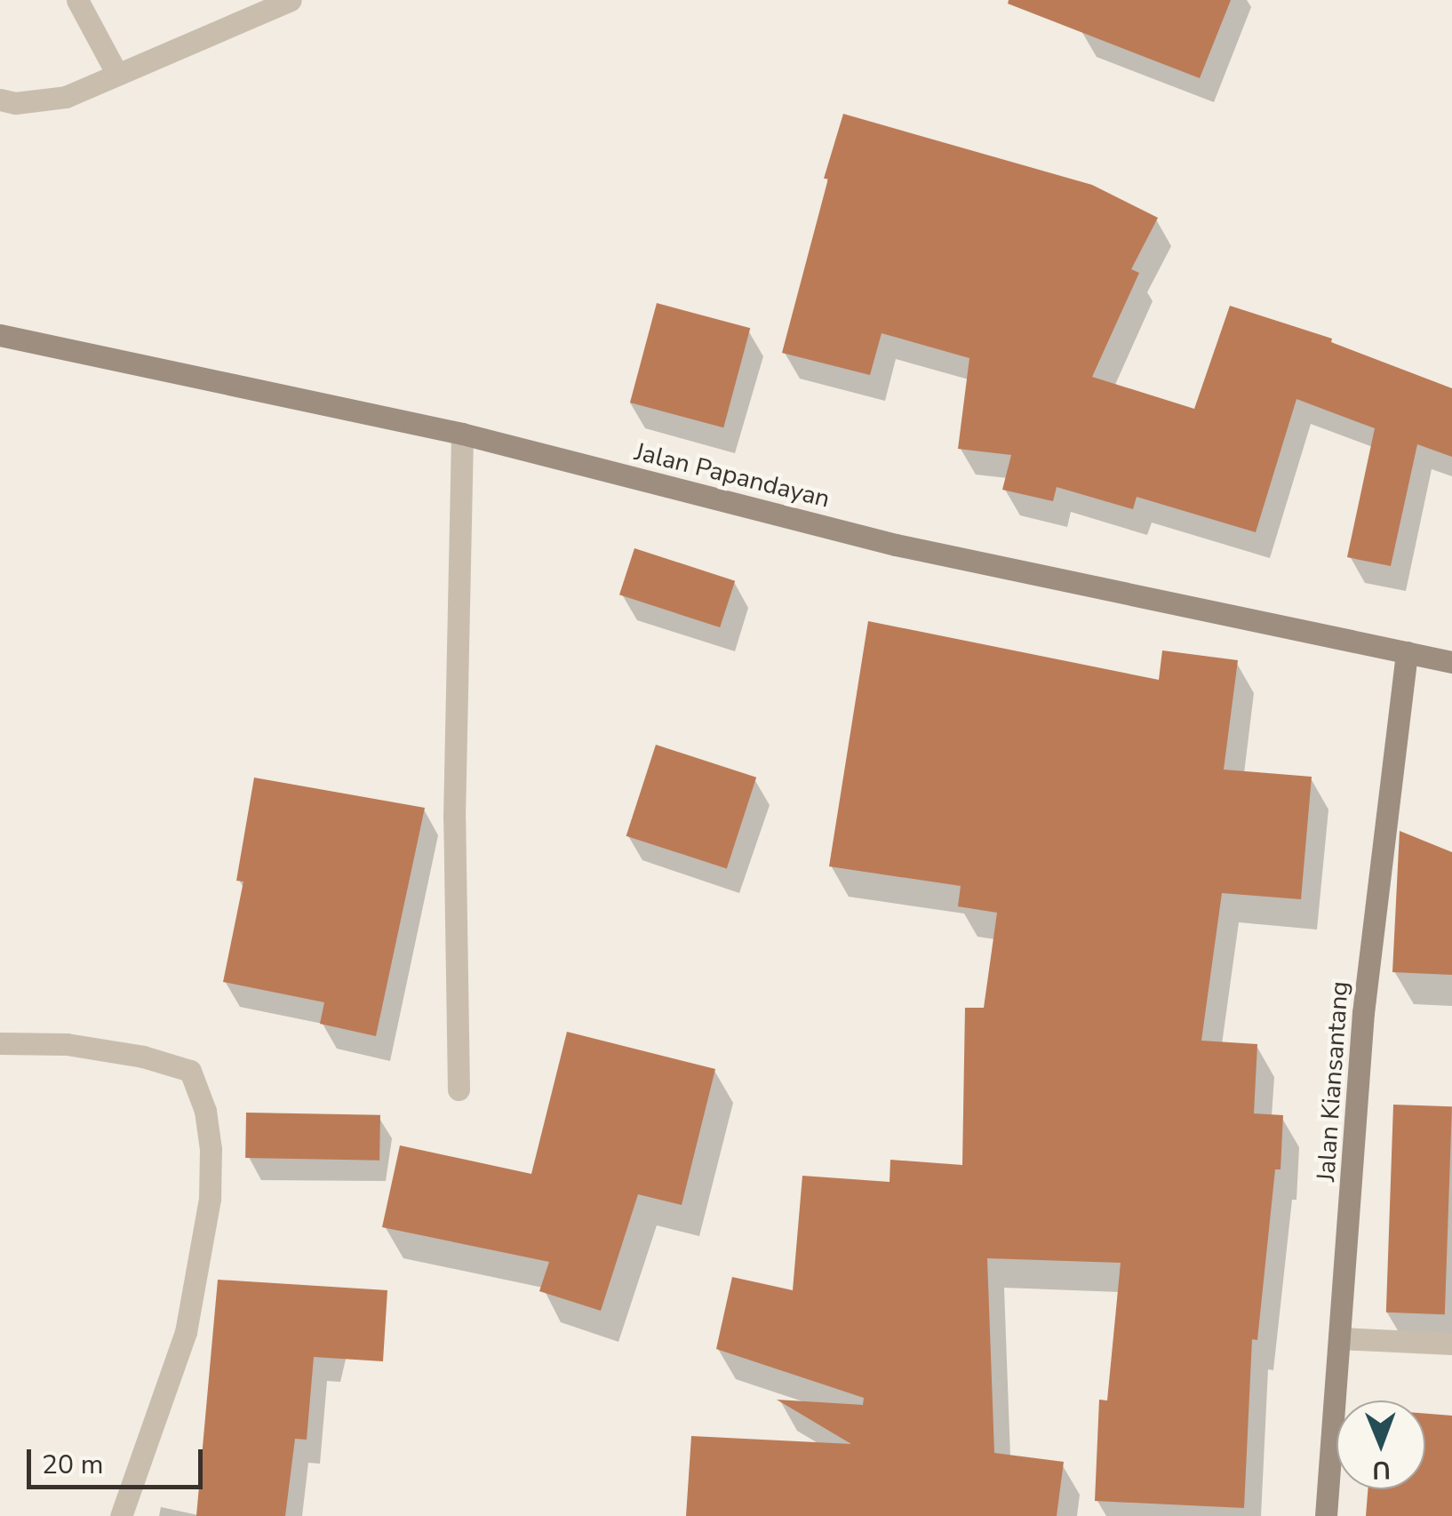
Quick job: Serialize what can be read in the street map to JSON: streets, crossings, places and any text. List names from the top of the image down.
{
  "streets": {
    "main road": ["Jalan Papandayan", "Jalan Kiansantang"]
  },
  "crossings": [
    ["Jalan Papandayan", "Jalan Kiansantang"]
  ],
  "scale_bar": "20 m",
  "north": "bottom"
}
